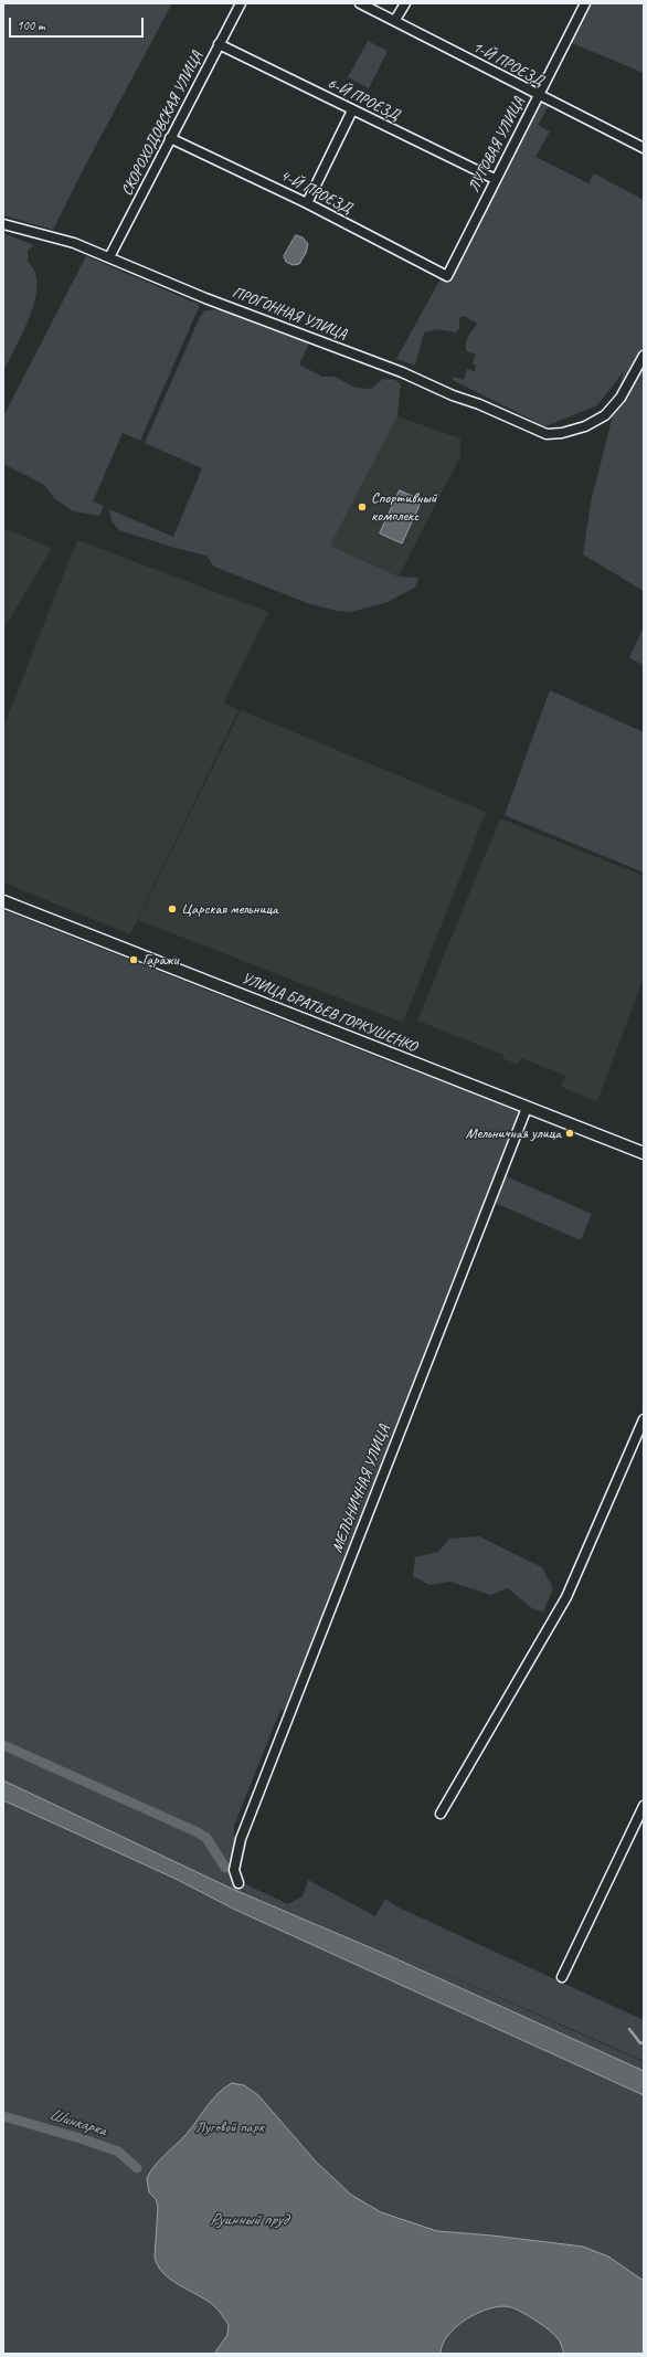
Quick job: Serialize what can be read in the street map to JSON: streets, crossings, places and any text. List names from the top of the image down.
{
  "streets": {
    "street": [
      "1-Й ПРОЕЗД",
      "6-Й ПРОЕЗД",
      "СКОРОХОДОВСКАЯ УЛИЦА",
      "ЛУГОВАЯ УЛИЦА",
      "4-Й ПРОЕЗД",
      "ПРОГОННАЯ УЛИЦА",
      "УЛИЦА БРАТЬЕВ ГОРКУШЕНКО",
      "МЕЛЬНИЧНАЯ УЛИЦА"
    ]
  },
  "crossings": [
    ["1-Й ПРОЕЗД", "ЛУГОВАЯ УЛИЦА"],
    ["6-Й ПРОЕЗД", "СКОРОХОДОВСКАЯ УЛИЦА"],
    ["6-Й ПРОЕЗД", "ЛУГОВАЯ УЛИЦА"],
    ["СКОРОХОДОВСКАЯ УЛИЦА", "4-Й ПРОЕЗД"],
    ["СКОРОХОДОВСКАЯ УЛИЦА", "ПРОГОННАЯ УЛИЦА"],
    ["ЛУГОВАЯ УЛИЦА", "4-Й ПРОЕЗД"],
    ["УЛИЦА БРАТЬЕВ ГОРКУШЕНКО", "МЕЛЬНИЧНАЯ УЛИЦА"]
  ],
  "water": ["Шинкарка", "Руинный пруд"],
  "parks": ["Луговой парк"],
  "places": [
    "Спортивный комплекс",
    "Царская мельница",
    "Гаражи",
    "Мельничная улица"
  ],
  "scale_bar": "100 m"
}
